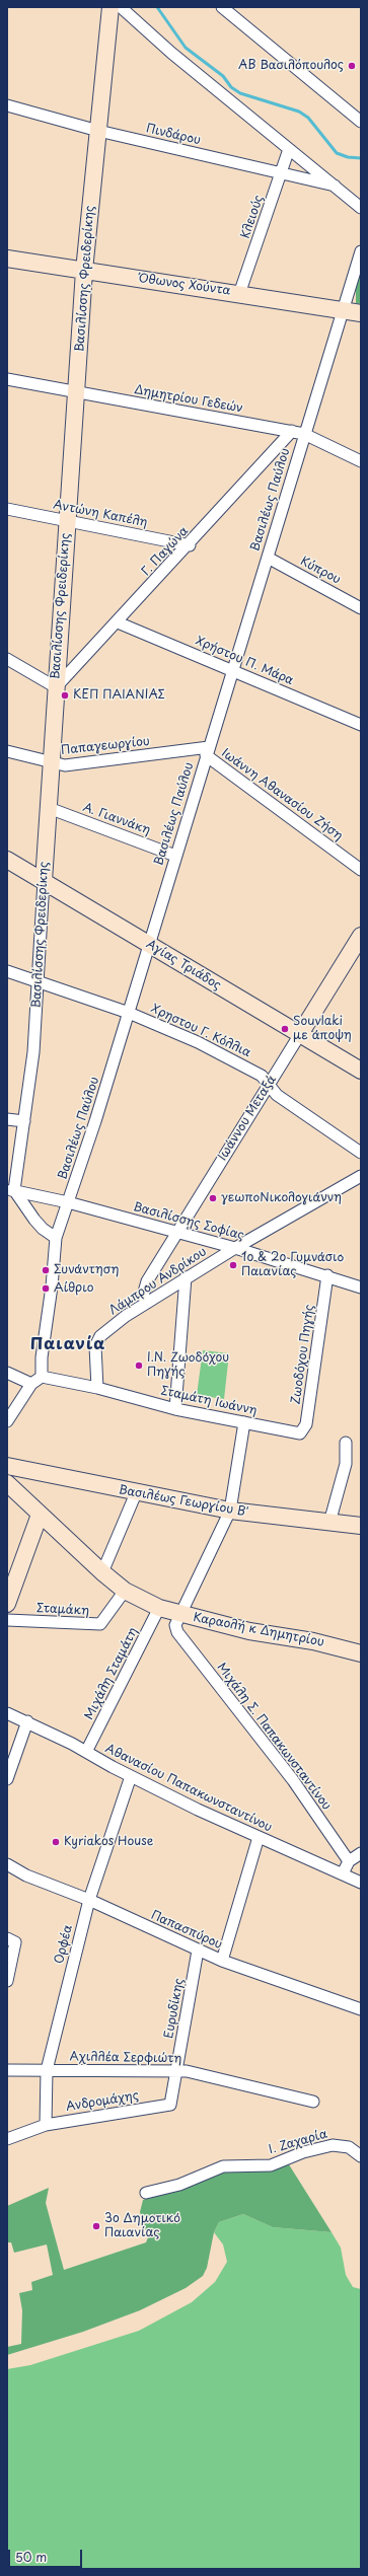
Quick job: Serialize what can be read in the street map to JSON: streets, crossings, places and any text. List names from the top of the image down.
{
  "streets": {
    "street": [
      "Πινδάρου",
      "Κλειούς",
      "Βασιλίσσης Φρειδερίκης",
      "Όθωνος Χούντα",
      "Δημητρίου Γεδεών",
      "Βασιλέως Παύλου",
      "Αντώνη Καπέλη",
      "Γ. Παγώνα",
      "Κύπρου",
      "Χρήστου Π. Μάρα",
      "Παπαγεωργίου",
      "Ιωάννη Αθανασίου Ζήση",
      "Α. Γιαννάκη",
      "Αγίας Τριάδος",
      "Χρηστου Γ. Κόλλια",
      "Ιωάννου Μεταξά",
      "Βασιλίσσης Σοφίας",
      "Λάμπρου Ανδρίκου",
      "Ζωοδόχου Πηγής",
      "Σταμάτη Ιωάννη",
      "Βασιλέως Γεωργίου Β'",
      "Σταμάκη",
      "Καραολή κ Δημητρίου",
      "Μιχάλη Σταμάτη",
      "Μιχάλη Σ. Παπακωνσταντίνου",
      "Αθανασίου Παπακωνσταντίνου",
      "Παπασπύρου",
      "Ορφέα",
      "Ευρυδίκης",
      "Αχιλλέα Σερφιώτη",
      "Ανδρομάχης",
      "Ι. Ζαχαρία"
    ]
  },
  "crossings": [
    ["Πινδάρου", "Κλειούς"],
    ["Πινδάρου", "Βασιλίσσης Φρειδερίκης"],
    ["Κλειούς", "Όθωνος Χούντα"],
    ["Βασιλίσσης Φρειδερίκης", "Όθωνος Χούντα"],
    ["Βασιλίσσης Φρειδερίκης", "Δημητρίου Γεδεών"],
    ["Βασιλίσσης Φρειδερίκης", "Αντώνη Καπέλη"],
    ["Βασιλίσσης Φρειδερίκης", "Γ. Παγώνα"],
    ["Βασιλίσσης Φρειδερίκης", "Παπαγεωργίου"],
    ["Βασιλίσσης Φρειδερίκης", "Α. Γιαννάκη"],
    ["Βασιλίσσης Φρειδερίκης", "Αγίας Τριάδος"],
    ["Βασιλίσσης Φρειδερίκης", "Χρηστου Γ. Κόλλια"],
    ["Βασιλίσσης Φρειδερίκης", "Βασιλίσσης Σοφίας"],
    ["Όθωνος Χούντα", "Βασιλέως Παύλου"],
    ["Δημητρίου Γεδεών", "Βασιλέως Παύλου"],
    ["Δημητρίου Γεδεών", "Γ. Παγώνα"],
    ["Βασιλέως Παύλου", "Κύπρου"],
    ["Βασιλέως Παύλου", "Χρήστου Π. Μάρα"],
    ["Βασιλέως Παύλου", "Παπαγεωργίου"],
    ["Βασιλέως Παύλου", "Ιωάννη Αθανασίου Ζήση"],
    ["Βασιλέως Παύλου", "Α. Γιαννάκη"],
    ["Βασιλέως Παύλου", "Αγίας Τριάδος"],
    ["Βασιλέως Παύλου", "Χρηστου Γ. Κόλλια"],
    ["Βασιλέως Παύλου", "Βασιλίσσης Σοφίας"],
    ["Βασιλέως Παύλου", "Σταμάτη Ιωάννη"],
    ["Αντώνη Καπέλη", "Γ. Παγώνα"],
    ["Γ. Παγώνα", "Χρήστου Π. Μάρα"],
    ["Παπαγεωργίου", "Ιωάννη Αθανασίου Ζήση"],
    ["Αγίας Τριάδος", "Ιωάννου Μεταξά"],
    ["Χρηστου Γ. Κόλλια", "Ιωάννου Μεταξά"],
    ["Ιωάννου Μεταξά", "Βασιλίσσης Σοφίας"],
    ["Ιωάννου Μεταξά", "Λάμπρου Ανδρίκου"],
    ["Βασιλίσσης Σοφίας", "Λάμπρου Ανδρίκου"],
    ["Βασιλίσσης Σοφίας", "Ζωοδόχου Πηγής"],
    ["Λάμπρου Ανδρίκου", "Σταμάτη Ιωάννη"],
    ["Ζωοδόχου Πηγής", "Σταμάτη Ιωάννη"],
    ["Σταμάκη", "Καραολή κ Δημητρίου"],
    ["Καραολή κ Δημητρίου", "Μιχάλη Σταμάτη"],
    ["Καραολή κ Δημητρίου", "Μιχάλη Σ. Παπακωνσταντίνου"],
    ["Μιχάλη Σταμάτη", "Αθανασίου Παπακωνσταντίνου"],
    ["Αθανασίου Παπακωνσταντίνου", "Ορφέα"],
    ["Παπασπύρου", "Ορφέα"],
    ["Παπασπύρου", "Ευρυδίκης"],
    ["Ορφέα", "Αχιλλέα Σερφιώτη"],
    ["Ορφέα", "Ανδρομάχης"],
    ["Ευρυδίκης", "Αχιλλέα Σερφιώτη"],
    ["Ευρυδίκης", "Ανδρομάχης"],
    ["Αχιλλέα Σερφιώτη", "Ανδρομάχης"]
  ],
  "districts": ["Παιανία"],
  "places": [
    "ΑΒ Βασιλόπουλος",
    "ΚΕΠ ΠΑΙΑΝΙΑΣ",
    "Souvlaki με άποψη",
    "γεωποΝικολογιάννη",
    "1ο & 2ο Γυμνάσιο Παιανίας",
    "Συνάντηση",
    "Αίθριο",
    "Ι.Ν. Ζωοδόχου Πηγής",
    "Kyriakos House",
    "3ο Δημοτικό Παιανίας"
  ],
  "scale_bar": "50 m"
}
